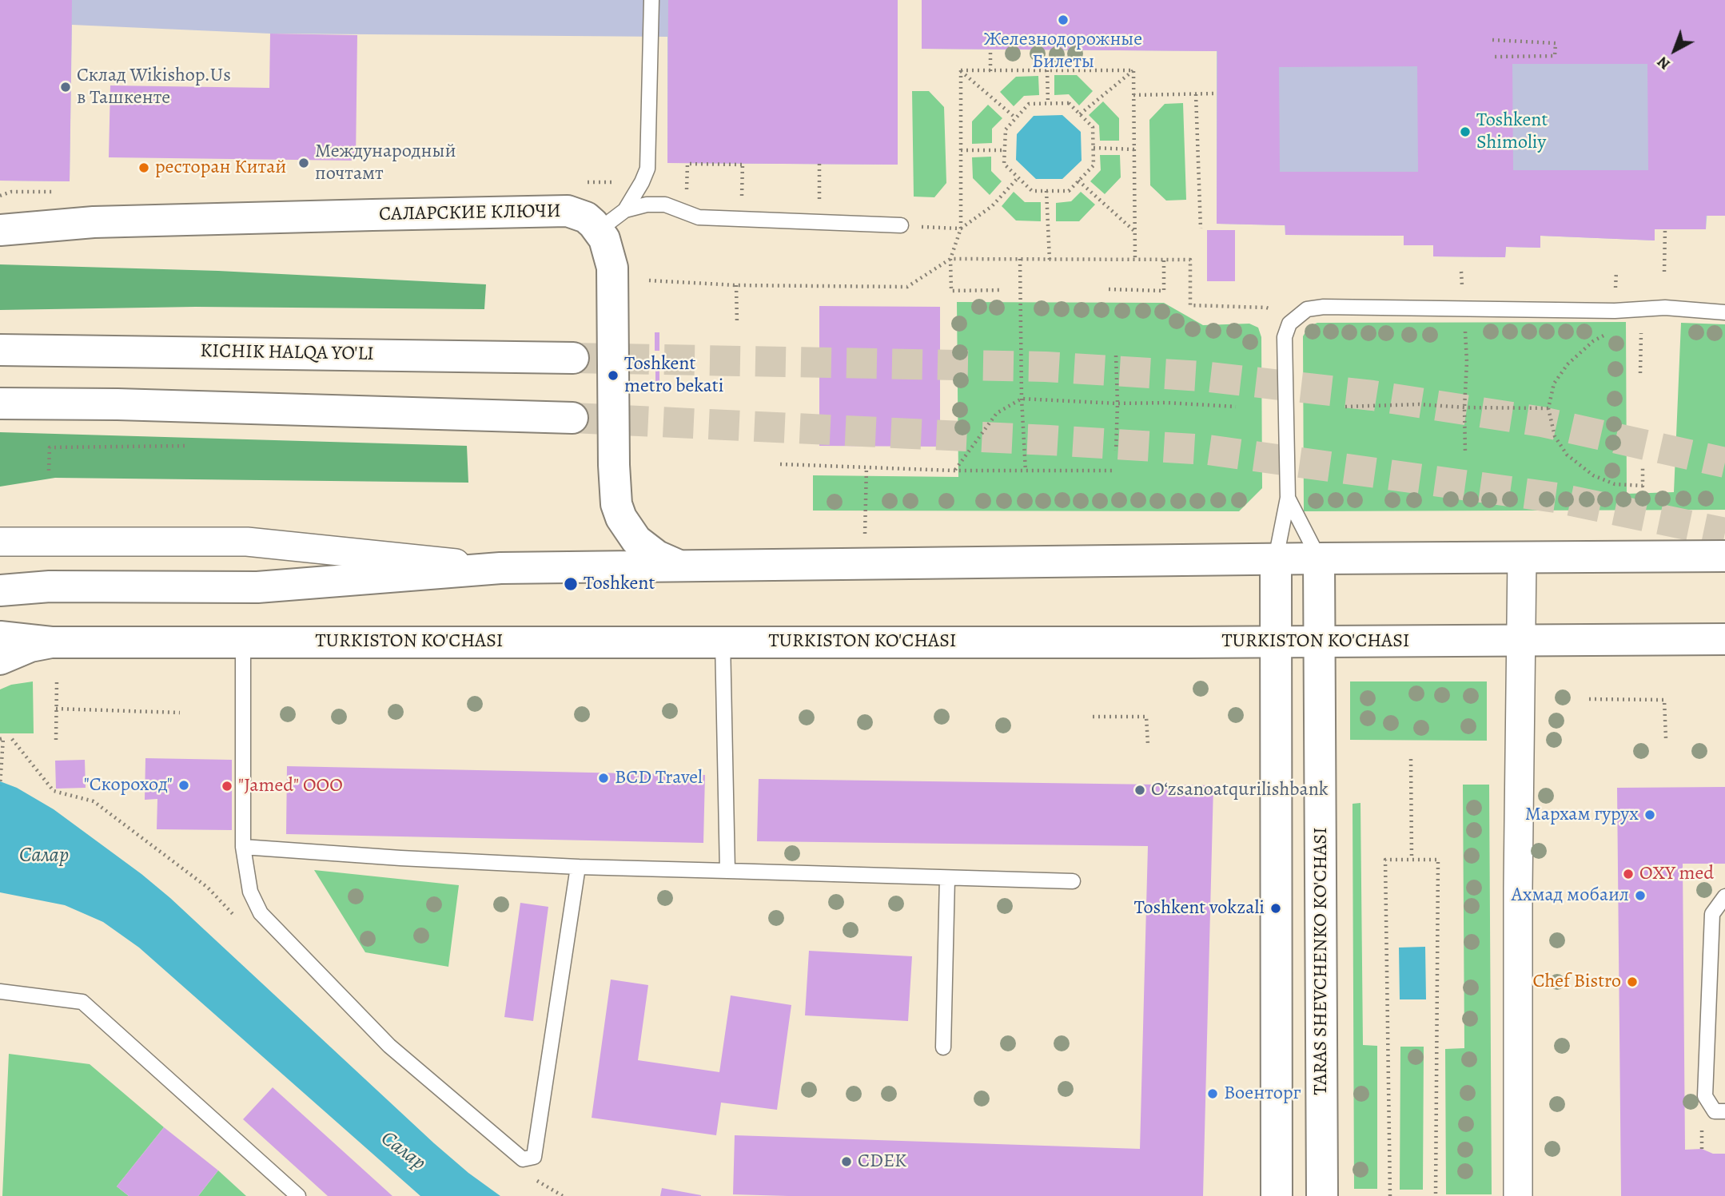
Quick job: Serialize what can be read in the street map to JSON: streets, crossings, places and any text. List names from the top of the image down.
{
  "streets": {
    "main road": [
      "САЛАРСКИЕ КЛЮЧИ",
      "KICHIK HALQA YO'LI",
      "TURKISTON KO'CHASI",
      "TARAS SHEVCHENKO KO'CHASI"
    ]
  },
  "crossings": [
    ["TURKISTON KO'CHASI", "TARAS SHEVCHENKO KO'CHASI"]
  ],
  "water": ["Салар"],
  "places": [
    "Железнодорожные Билеты",
    "Склад Wikishop.Us в Ташкенте",
    "Toshkent Shimoliy",
    "Международный почтамт",
    "ресторан Китай",
    "Toshkent metro bekati",
    "Toshkent",
    "BCD Travel",
    "\"Скороход\"",
    "\"Jamed\" OOO",
    "Oʻzsanoatqurilishbank",
    "Мархам гурух",
    "OXY med",
    "Ахмад мобаил",
    "Toshkent vokzali",
    "Chef Bistro",
    "Военторг",
    "CDEK"
  ],
  "north": "bottom left"
}
